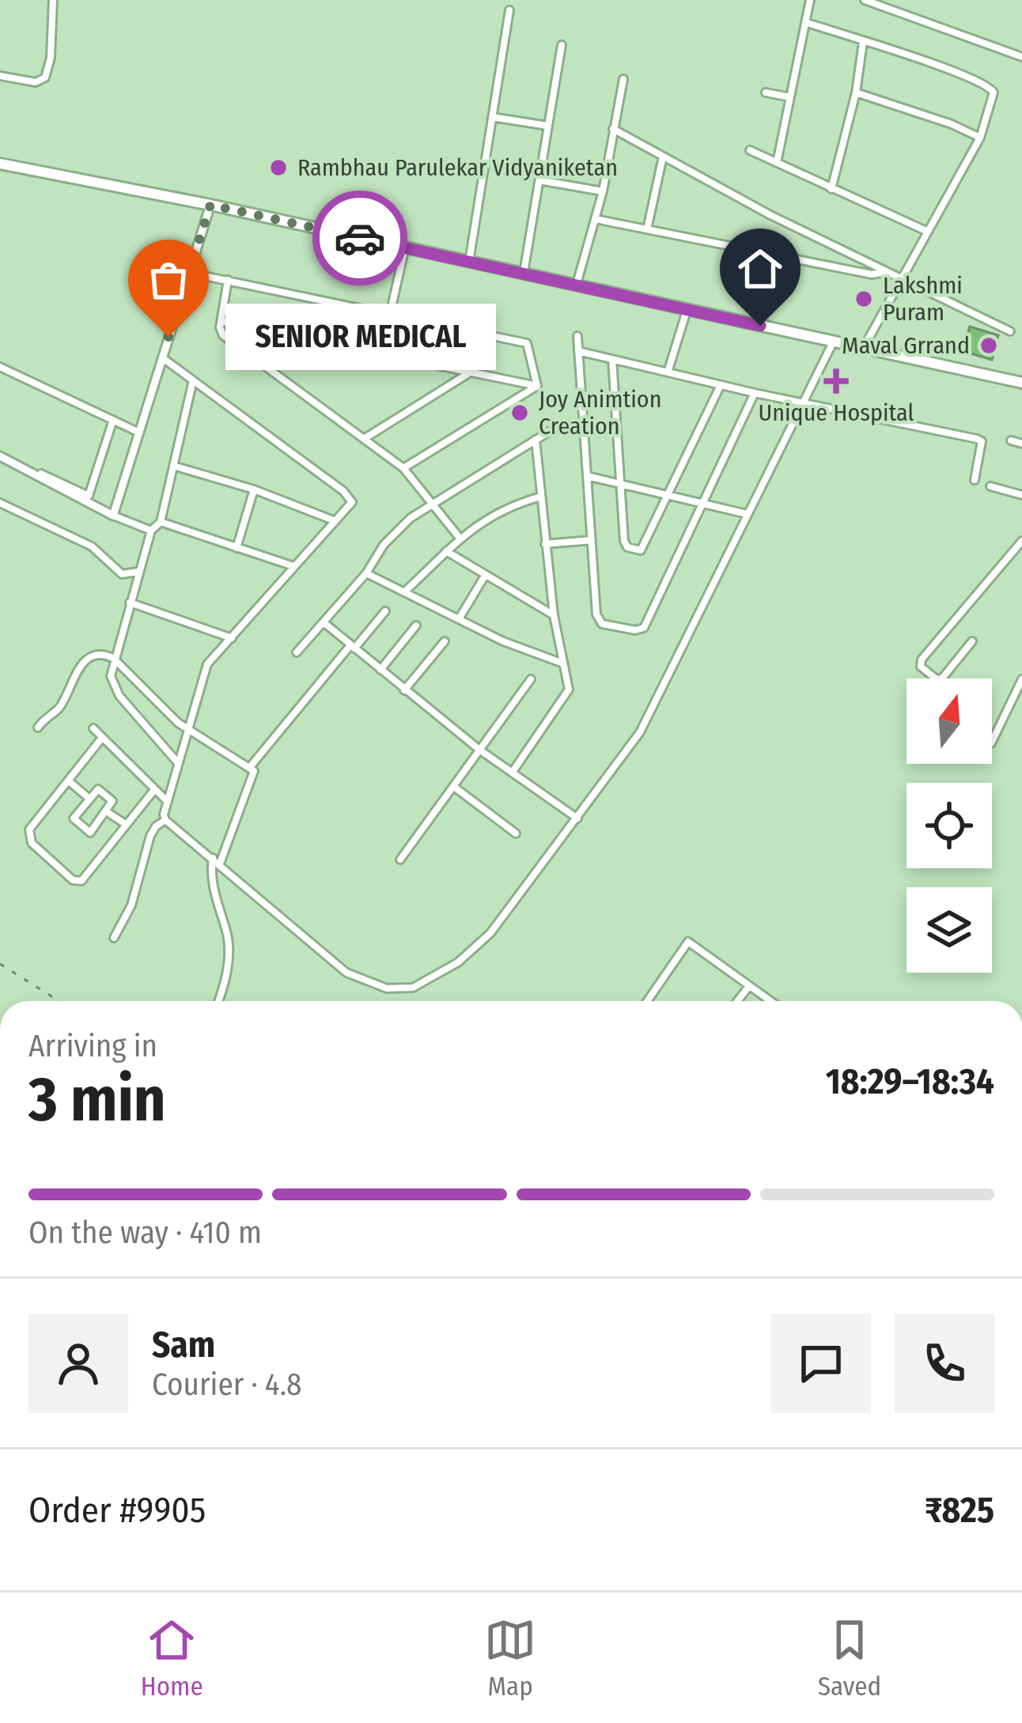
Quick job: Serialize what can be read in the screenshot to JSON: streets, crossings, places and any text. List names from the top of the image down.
{
  "places": {
    "other": [
      "Rambhau Parulekar Vidyaniketan",
      "Lakshmi Puram",
      "SENIOR MEDICAL",
      "Maval Grrand",
      "Joy Animtion Creation"
    ],
    "health": ["Unique Hospital"]
  },
  "north": "top",
  "page": {
    "bubble": "SENIOR MEDICAL",
    "heading": ["3 min", "Arriving in", "18:29–18:34"],
    "panel": [
      "Sam",
      "Courier · 4.8",
      "Order #9905",
      "₹825"
    ],
    "bar": "On the way · 410 m",
    "tabs": ["Home", "Map", "Saved"]
  }
}
